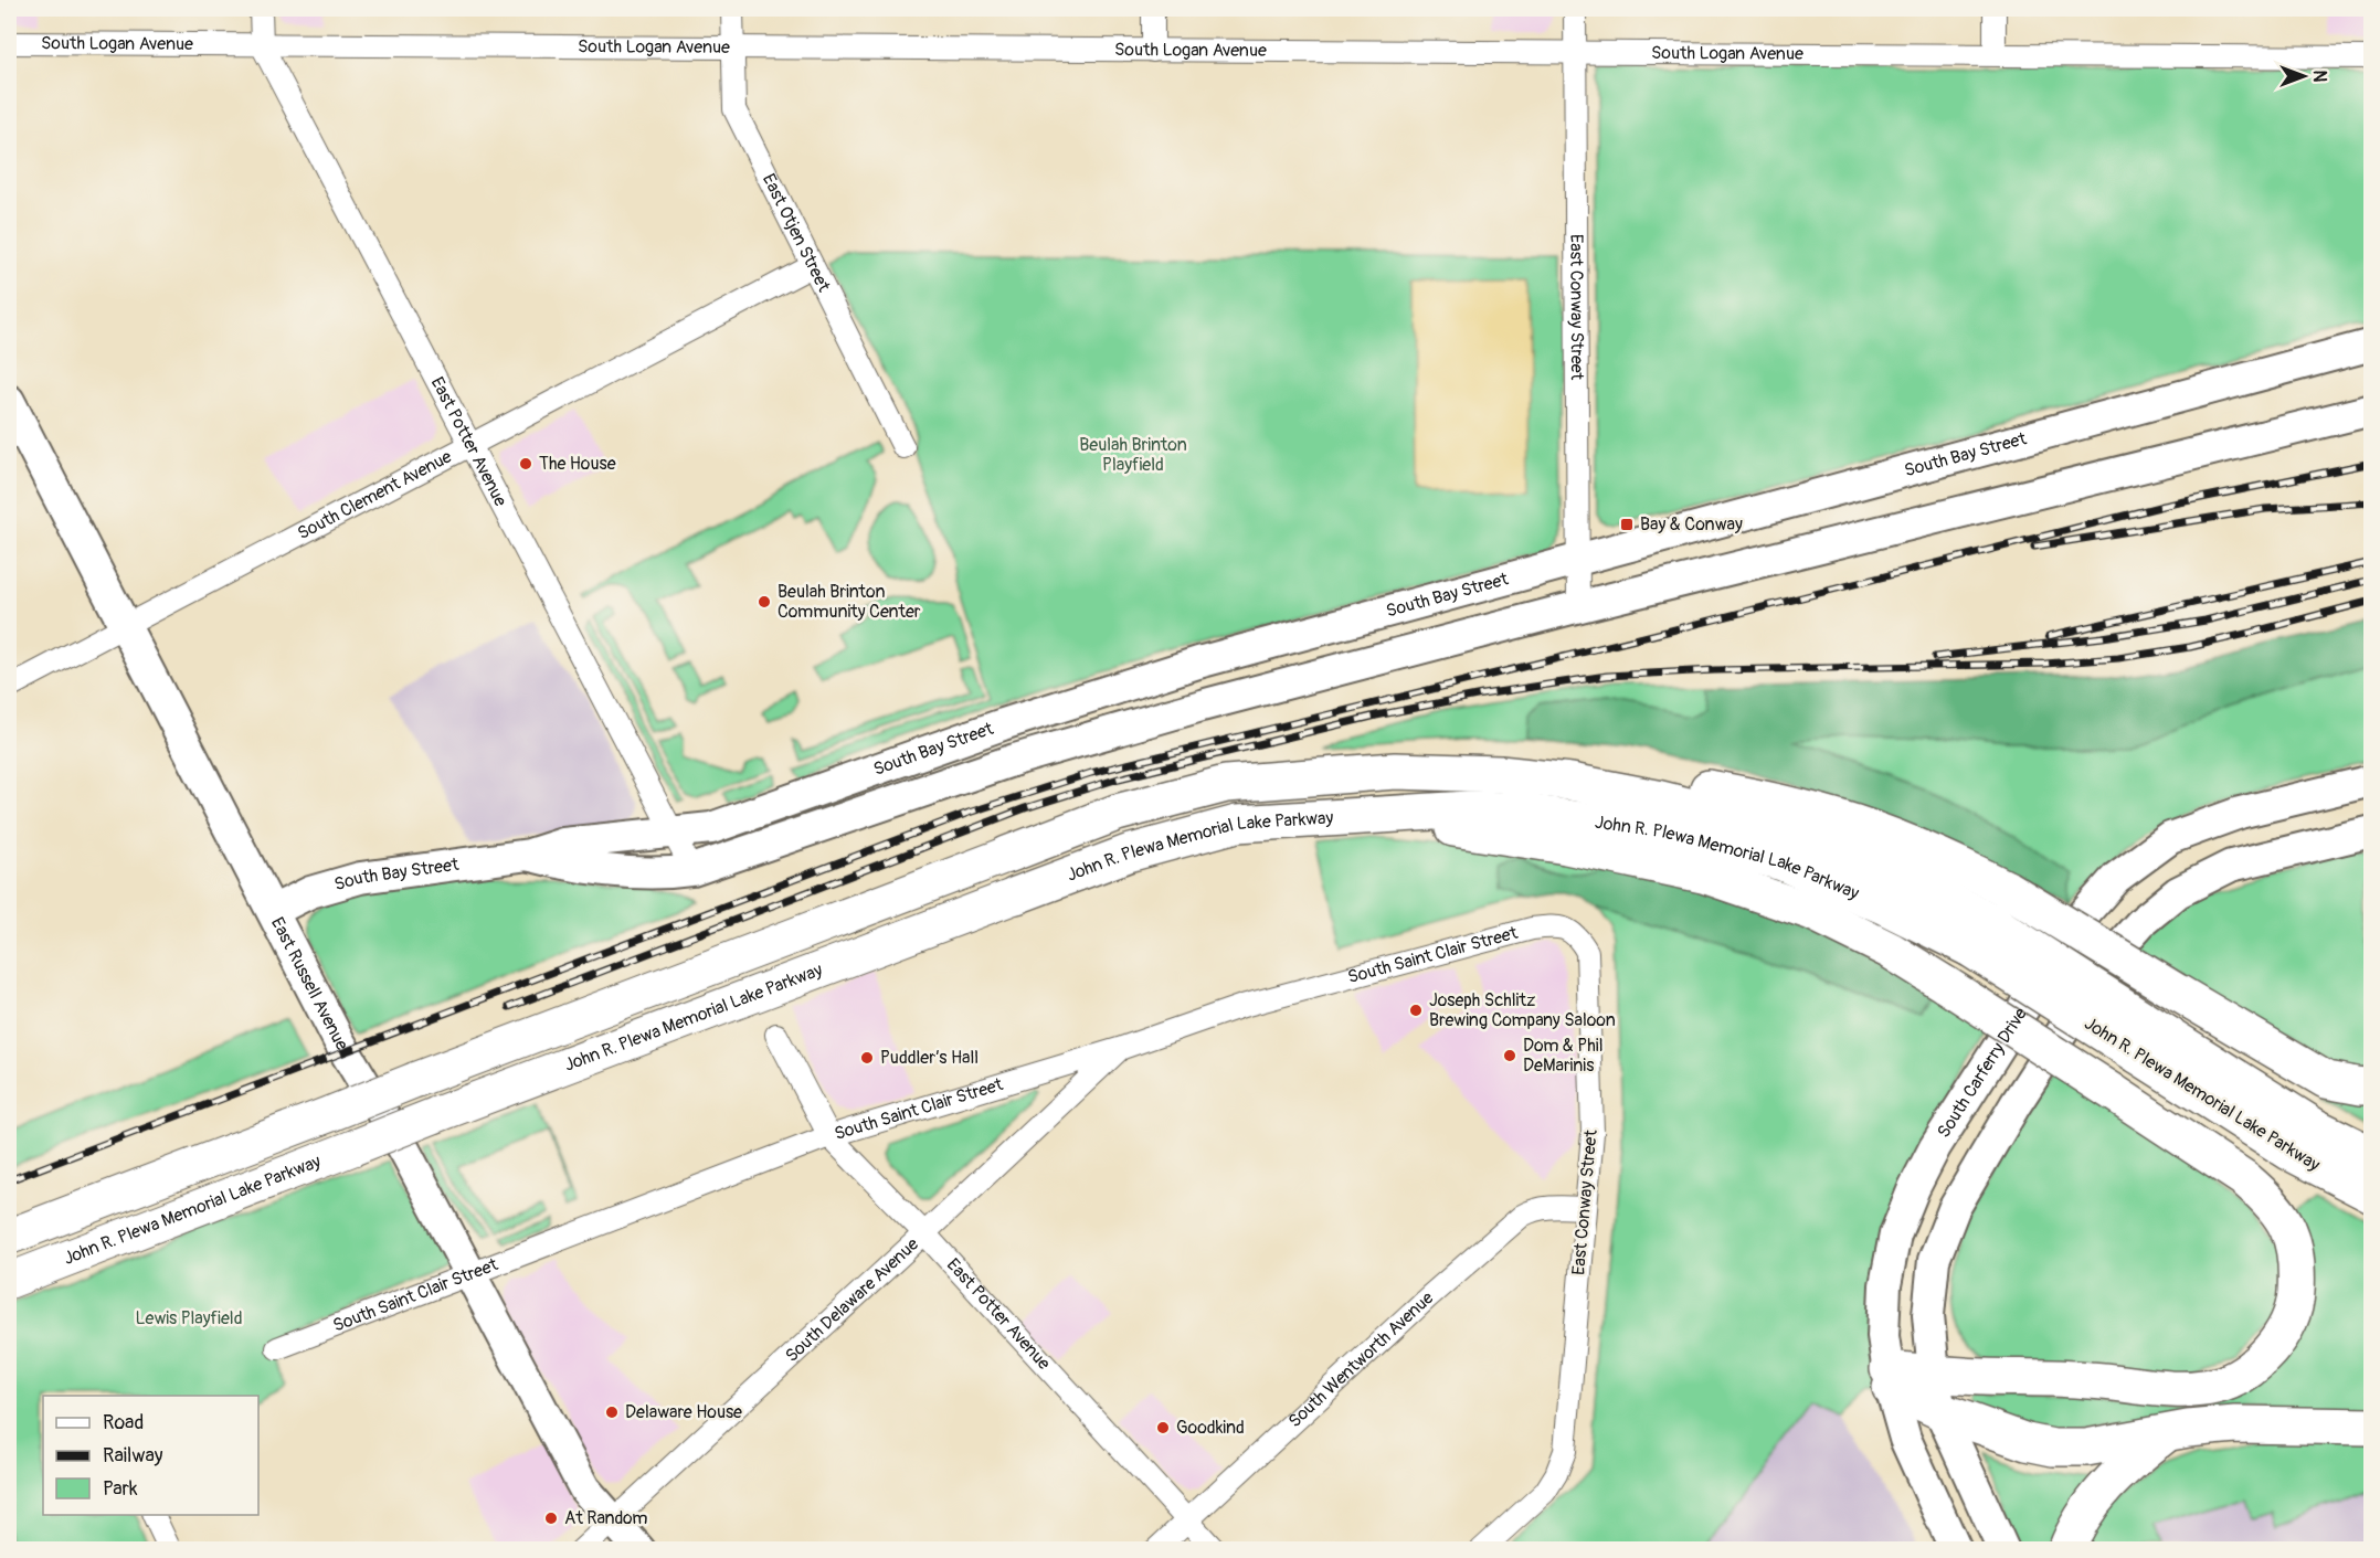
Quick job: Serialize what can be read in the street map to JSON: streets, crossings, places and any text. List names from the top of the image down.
{
  "streets": {
    "highway": ["John R. Plewa Memorial Lake Parkway"],
    "main road": ["South Bay Street", "East Russell Avenue", "South Carferry Drive"],
    "street": [
      "South Logan Avenue",
      "East Otjen Street",
      "East Conway Street",
      "East Potter Avenue",
      "South Clement Avenue",
      "South Saint Clair Street",
      "South Delaware Avenue",
      "South Wentworth Avenue"
    ]
  },
  "crossings": [
    ["South Logan Avenue", "East Otjen Street"],
    ["South Logan Avenue", "East Conway Street"],
    ["South Logan Avenue", "East Potter Avenue"],
    ["East Otjen Street", "South Clement Avenue"],
    ["East Conway Street", "South Bay Street"],
    ["East Conway Street", "South Saint Clair Street"],
    ["East Conway Street", "South Wentworth Avenue"],
    ["East Potter Avenue", "South Bay Street"],
    ["East Potter Avenue", "South Clement Avenue"],
    ["East Potter Avenue", "South Saint Clair Street"],
    ["East Potter Avenue", "South Delaware Avenue"],
    ["East Potter Avenue", "South Wentworth Avenue"],
    ["South Bay Street", "East Russell Avenue"],
    ["South Clement Avenue", "East Russell Avenue"],
    ["South Saint Clair Street", "East Russell Avenue"],
    ["South Saint Clair Street", "South Delaware Avenue"],
    ["East Russell Avenue", "South Delaware Avenue"]
  ],
  "parks": ["Beulah Brinton Playfield", "Lewis Playfield"],
  "places": {
    "other": [
      "The House",
      "Beulah Brinton Community Center",
      "Joseph Schlitz Brewing Company Saloon",
      "Dom & Phil DeMarinis",
      "Puddler’s Hall",
      "Delaware House",
      "Goodkind",
      "At Random"
    ],
    "transit": ["Bay & Conway"]
  },
  "legend": ["Road", "Railway", "Park"],
  "north": "right"
}
